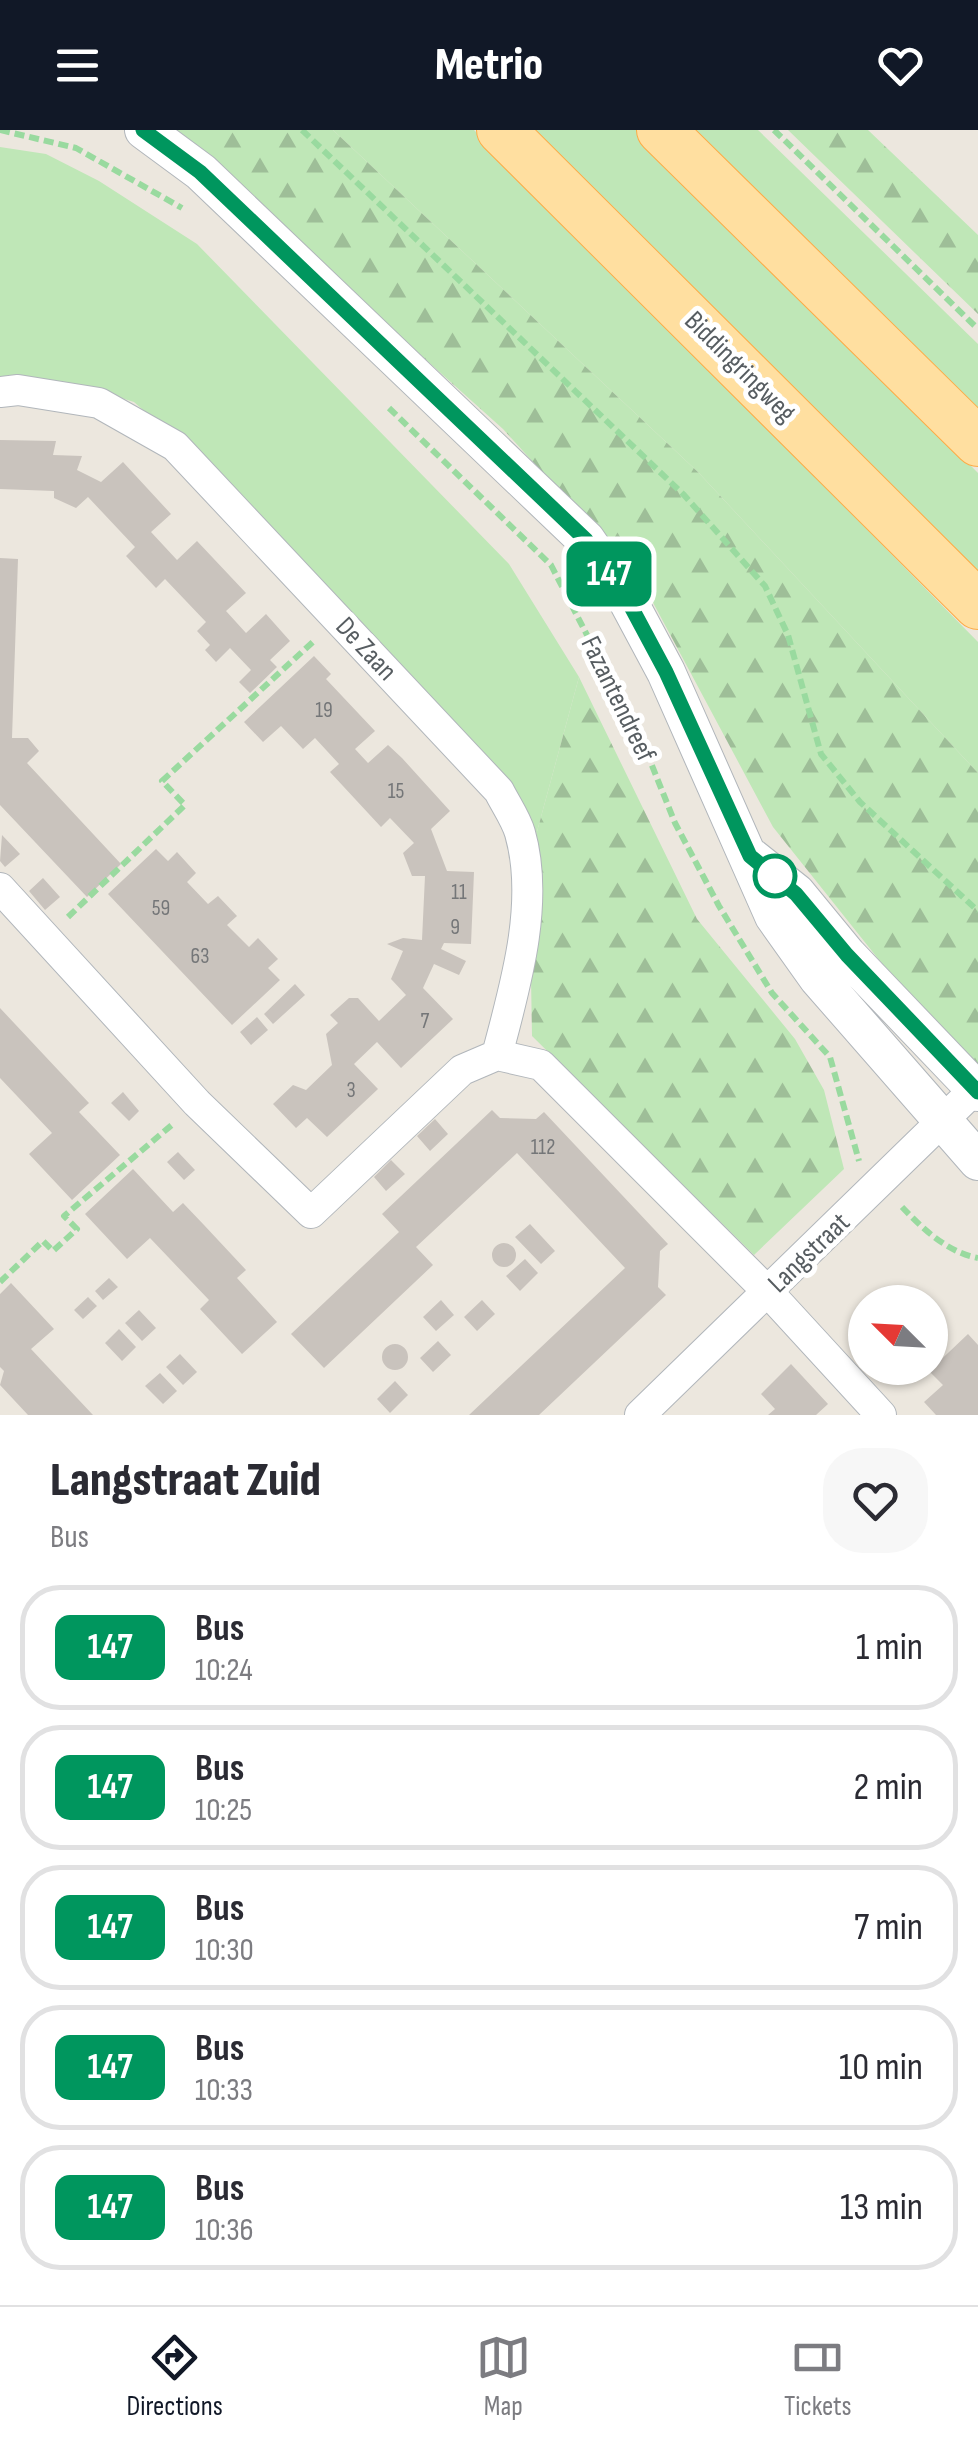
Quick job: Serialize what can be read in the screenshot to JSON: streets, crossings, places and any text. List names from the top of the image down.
{
  "streets": {
    "main road": ["Biddingringweg"],
    "street": ["De Zaan", "Fazantendreef", "Langstraat"]
  },
  "crossings": [
    ["Fazantendreef", "Langstraat"]
  ],
  "lines": ["bus line 147"],
  "house_numbers": [
    "19",
    "15",
    "11",
    "59",
    "9",
    "63",
    "7",
    "3",
    "112"
  ],
  "north": "top left",
  "page": {
    "header": "Metrio",
    "on_map": "147",
    "heading": ["Langstraat Zuid", "Bus"],
    "list": [
      {
        "mark": "147",
        "name": "Bus",
        "note": "10:24",
        "value": "1 min"
      },
      {
        "mark": "147",
        "name": "Bus",
        "note": "10:25",
        "value": "2 min"
      },
      {
        "mark": "147",
        "name": "Bus",
        "note": "10:30",
        "value": "7 min"
      },
      {
        "mark": "147",
        "name": "Bus",
        "note": "10:33",
        "value": "10 min"
      },
      {
        "mark": "147",
        "name": "Bus",
        "note": "10:36",
        "value": "13 min"
      }
    ],
    "tabs": ["Directions", "Map", "Tickets"]
  }
}
